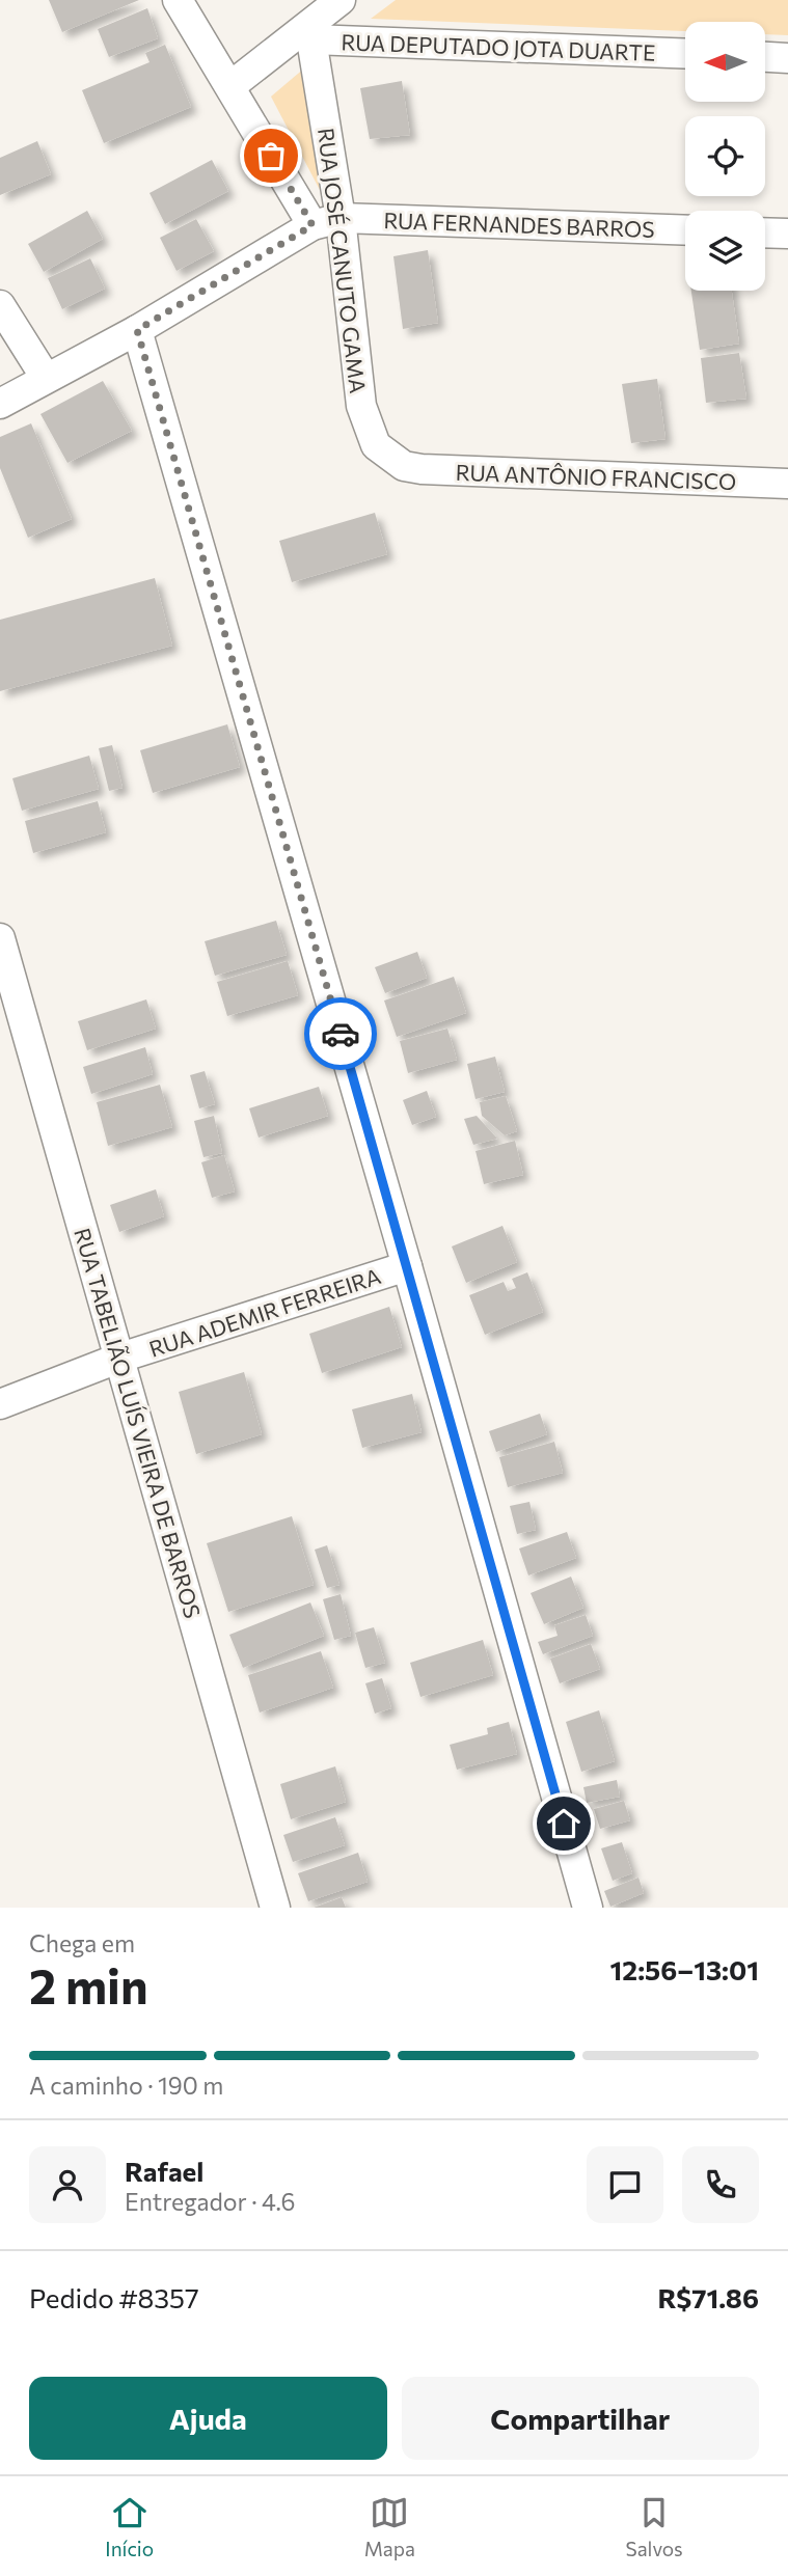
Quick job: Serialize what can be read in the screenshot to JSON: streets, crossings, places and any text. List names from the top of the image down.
{
  "streets": {
    "street": [
      "RUA DEPUTADO JOTA DUARTE",
      "RUA FERNANDES BARROS",
      "RUA JOSÉ CANUTO GAMA",
      "RUA ANTÔNIO FRANCISCO",
      "RUA ADEMIR FERREIRA",
      "RUA TABELIÃO LUÍS VIEIRA DE BARROS"
    ]
  },
  "crossings": [
    ["RUA DEPUTADO JOTA DUARTE", "RUA JOSÉ CANUTO GAMA"],
    ["RUA FERNANDES BARROS", "RUA JOSÉ CANUTO GAMA"],
    ["RUA JOSÉ CANUTO GAMA", "RUA ANTÔNIO FRANCISCO"],
    ["RUA ADEMIR FERREIRA", "RUA TABELIÃO LUÍS VIEIRA DE BARROS"]
  ],
  "north": "left",
  "page": {
    "heading": ["2 min", "Chega em", "12:56–13:01"],
    "panel": [
      "Rafael",
      "Entregador · 4.6",
      "Pedido #8357",
      "R$71.86"
    ],
    "bar": "A caminho · 190 m",
    "buttons": ["Ajuda", "Compartilhar"],
    "tabs": ["Início", "Mapa", "Salvos"]
  }
}
